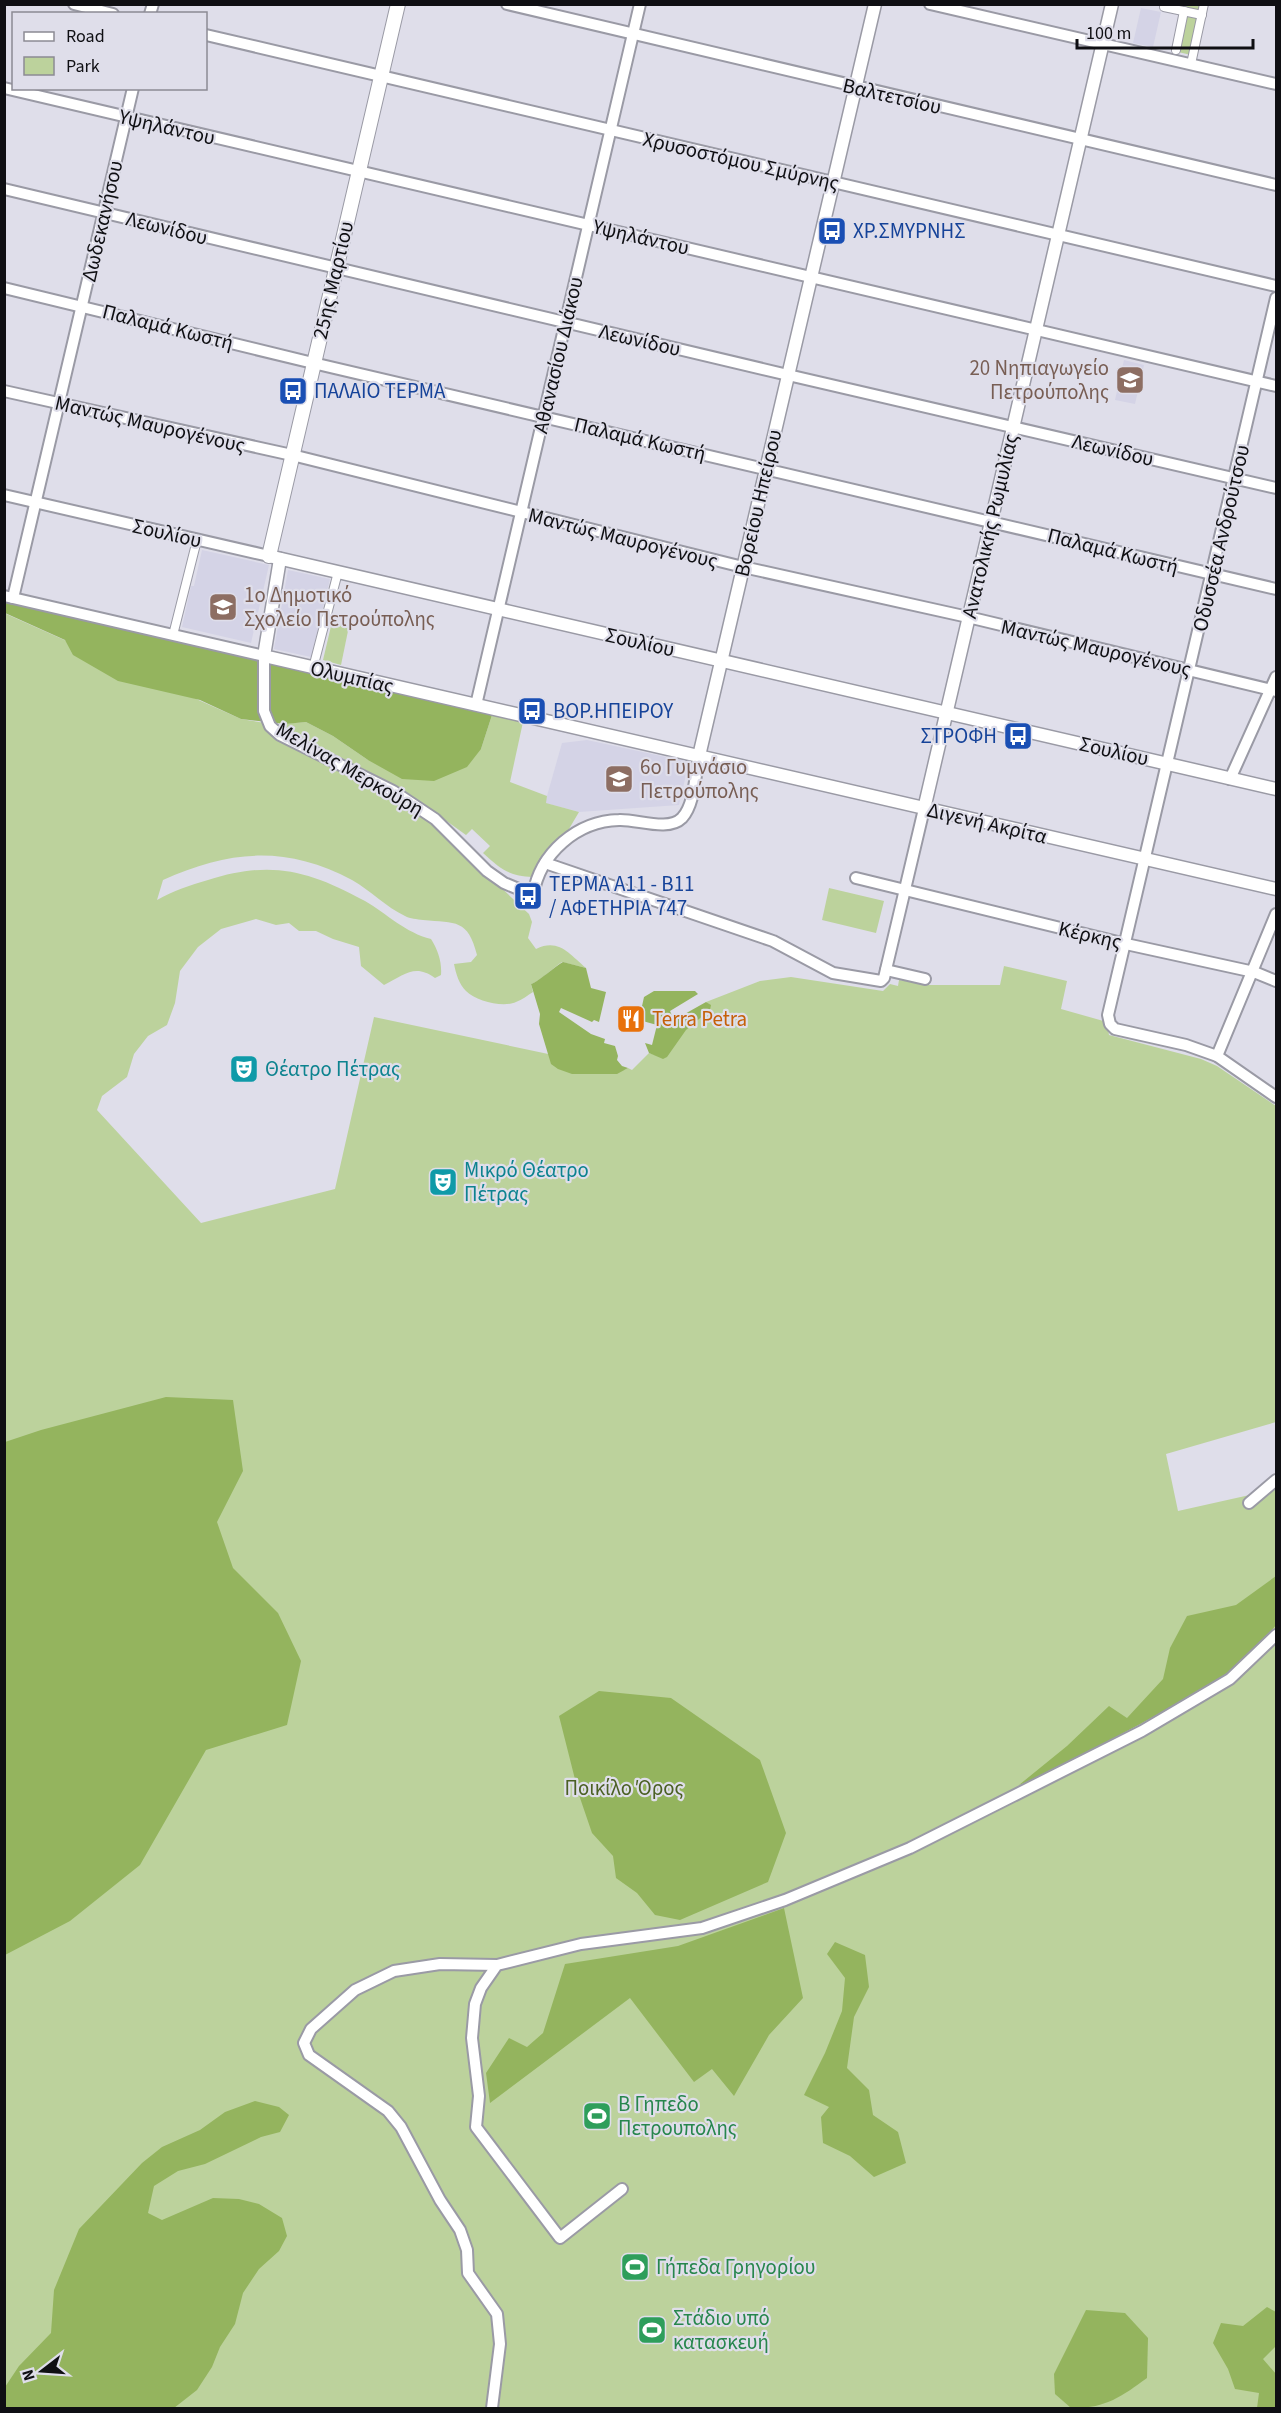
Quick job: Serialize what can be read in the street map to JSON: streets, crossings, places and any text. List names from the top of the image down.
{
  "streets": {
    "main road": ["25ης Μαρτίου"],
    "street": [
      "Βαλτετσίου",
      "Υψηλάντου",
      "Χρυσοστόμου Σμύρνης",
      "Δωδεκανήσου",
      "Λεωνίδου",
      "Παλαμά Κωστή",
      "Αθανασίου Διάκου",
      "Μαντώς Μαυρογένους",
      "Βορείου Ηπείρου",
      "Ανατολικής Ρωμυλίας",
      "Σουλίου",
      "Οδυσσέα Ανδρούτσου",
      "Ολυμπίας",
      "Μελίνας Μερκούρη",
      "Διγενή Ακρίτα",
      "Κέρκης"
    ]
  },
  "crossings": [
    ["Βαλτετσίου", "Αθανασίου Διάκου"],
    ["Βαλτετσίου", "Βορείου Ηπείρου"],
    ["Βαλτετσίου", "Ανατολικής Ρωμυλίας"],
    ["Υψηλάντου", "Δωδεκανήσου"],
    ["Υψηλάντου", "25ης Μαρτίου"],
    ["Υψηλάντου", "Αθανασίου Διάκου"],
    ["Υψηλάντου", "Βορείου Ηπείρου"],
    ["Υψηλάντου", "Ανατολικής Ρωμυλίας"],
    ["Υψηλάντου", "Οδυσσέα Ανδρούτσου"],
    ["Χρυσοστόμου Σμύρνης", "25ης Μαρτίου"],
    ["Χρυσοστόμου Σμύρνης", "Αθανασίου Διάκου"],
    ["Χρυσοστόμου Σμύρνης", "Βορείου Ηπείρου"],
    ["Χρυσοστόμου Σμύρνης", "Ανατολικής Ρωμυλίας"],
    ["Δωδεκανήσου", "Λεωνίδου"],
    ["Δωδεκανήσου", "Παλαμά Κωστή"],
    ["Δωδεκανήσου", "Μαντώς Μαυρογένους"],
    ["Δωδεκανήσου", "Σουλίου"],
    ["Δωδεκανήσου", "Ολυμπίας"],
    ["Λεωνίδου", "25ης Μαρτίου"],
    ["Λεωνίδου", "Αθανασίου Διάκου"],
    ["Λεωνίδου", "Βορείου Ηπείρου"],
    ["Λεωνίδου", "Ανατολικής Ρωμυλίας"],
    ["Λεωνίδου", "Οδυσσέα Ανδρούτσου"],
    ["25ης Μαρτίου", "Παλαμά Κωστή"],
    ["25ης Μαρτίου", "Μαντώς Μαυρογένους"],
    ["25ης Μαρτίου", "Σουλίου"],
    ["25ης Μαρτίου", "Μελίνας Μερκούρη"],
    ["Παλαμά Κωστή", "Αθανασίου Διάκου"],
    ["Παλαμά Κωστή", "Βορείου Ηπείρου"],
    ["Παλαμά Κωστή", "Ανατολικής Ρωμυλίας"],
    ["Παλαμά Κωστή", "Οδυσσέα Ανδρούτσου"],
    ["Αθανασίου Διάκου", "Μαντώς Μαυρογένους"],
    ["Αθανασίου Διάκου", "Σουλίου"],
    ["Αθανασίου Διάκου", "Ολυμπίας"],
    ["Μαντώς Μαυρογένους", "Βορείου Ηπείρου"],
    ["Μαντώς Μαυρογένους", "Ανατολικής Ρωμυλίας"],
    ["Μαντώς Μαυρογένους", "Οδυσσέα Ανδρούτσου"],
    ["Βορείου Ηπείρου", "Σουλίου"],
    ["Βορείου Ηπείρου", "Ολυμπίας"],
    ["Βορείου Ηπείρου", "Μελίνας Μερκούρη"],
    ["Βορείου Ηπείρου", "Διγενή Ακρίτα"],
    ["Ανατολικής Ρωμυλίας", "Σουλίου"],
    ["Ανατολικής Ρωμυλίας", "Διγενή Ακρίτα"],
    ["Ανατολικής Ρωμυλίας", "Κέρκης"],
    ["Σουλίου", "Οδυσσέα Ανδρούτσου"],
    ["Σουλίου", "Μελίνας Μερκούρη"],
    ["Οδυσσέα Ανδρούτσου", "Διγενή Ακρίτα"],
    ["Οδυσσέα Ανδρούτσου", "Κέρκης"],
    ["Ολυμπίας", "Μελίνας Μερκούρη"],
    ["Ολυμπίας", "Διγενή Ακρίτα"]
  ],
  "parks": ["Ποικίλο Όρος"],
  "places": {
    "bus stop": [
      "ΧΡ.ΣΜΥΡΝΗΣ",
      "ΠΑΛΑΙΟ ΤΕΡΜΑ",
      "ΒΟΡ.ΗΠΕΙΡΟΥ",
      "ΣΤΡΟΦΗ",
      "ΤΕΡΜΑ Α11 - Β11 / ΑΦΕΤΗΡΙΑ 747"
    ],
    "school or university": ["20 Νηπιαγωγείο Πετρούπολης", "1ο Δημοτικό Σχολείο Πετρούπολης", "6ο Γυμνάσιο Πετρούπολης"],
    "restaurant": ["Terra Petra"],
    "theatre": ["Θέατρο Πέτρας", "Μικρό Θέατρο Πέτρας"],
    "sports": ["Β Γηπεδο Πετρουπολης", "Γήπεδα Γρηγορίου", "Στάδιο υπό κατασκευή"]
  },
  "legend": ["Road", "Park"],
  "scale_bar": "100 m",
  "north": "left"
}
